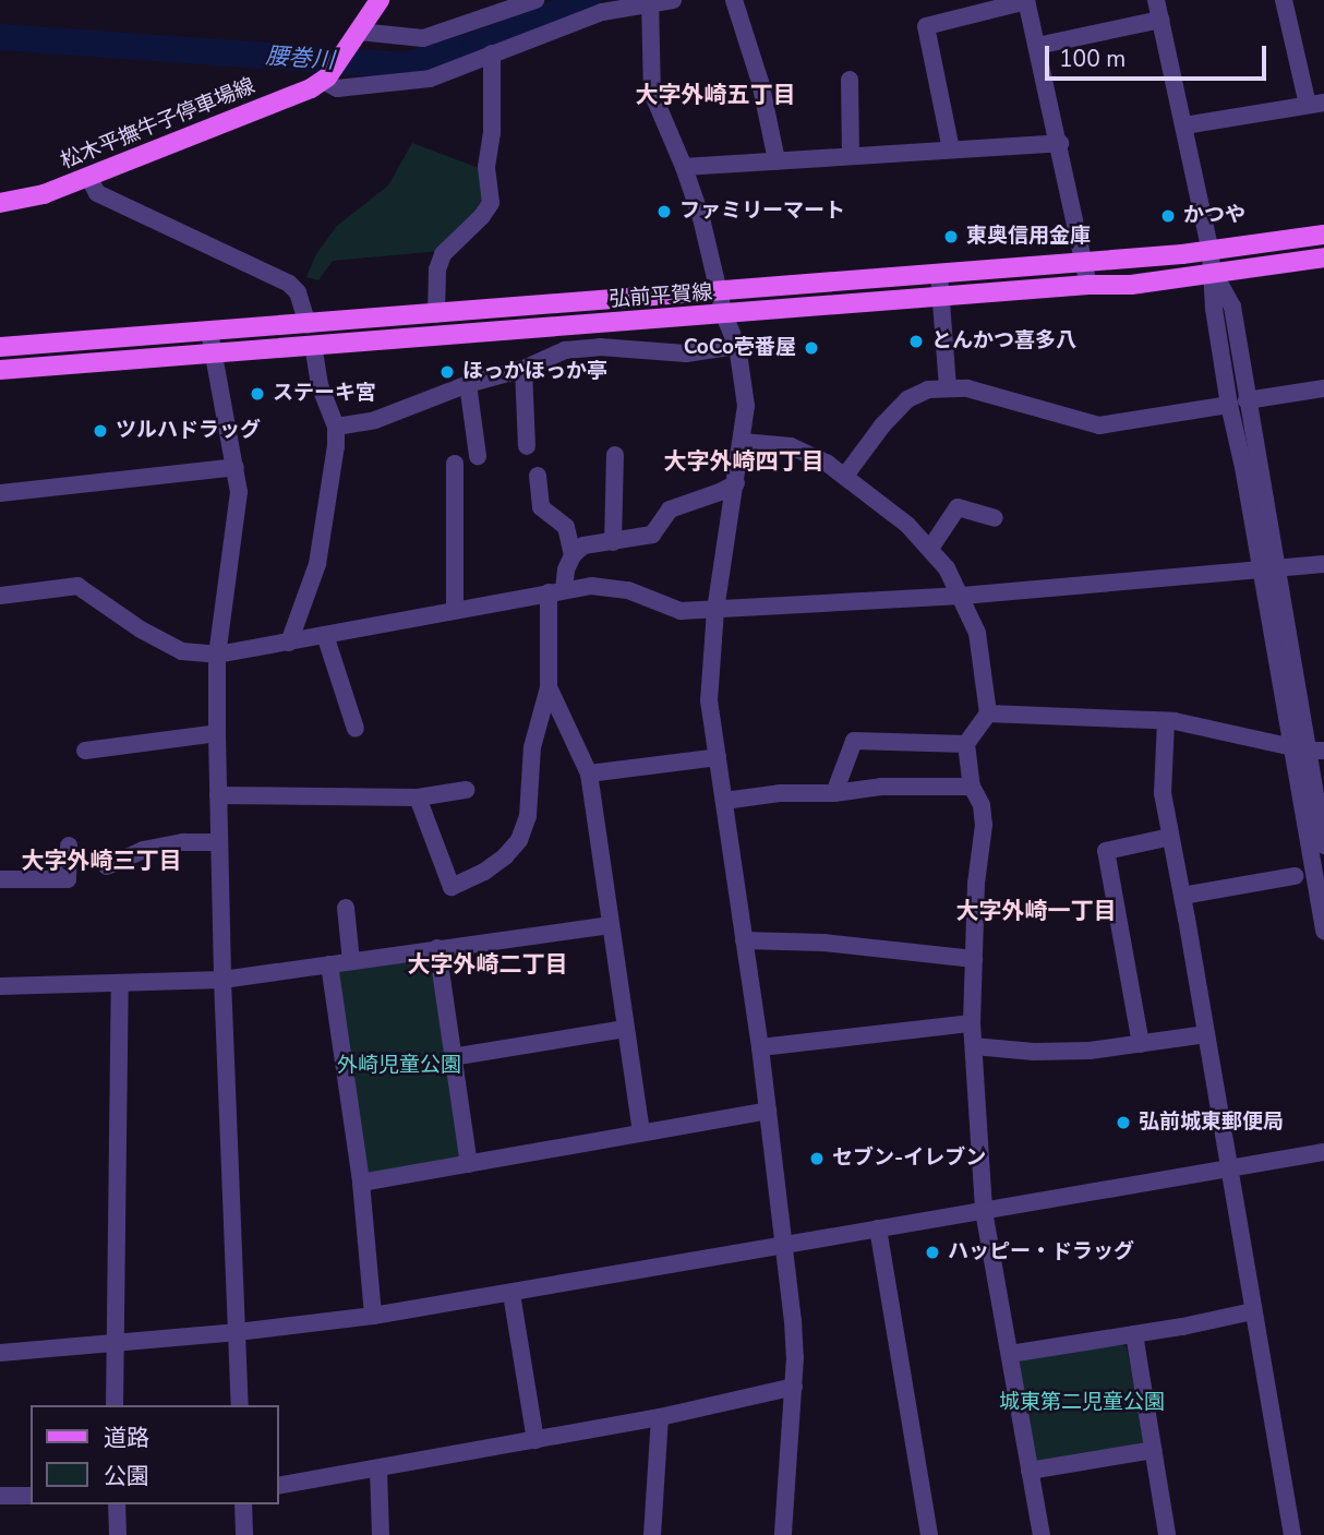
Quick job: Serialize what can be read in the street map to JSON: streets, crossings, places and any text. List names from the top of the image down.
{
  "streets": {
    "main road": ["松木平撫牛子停車場線", "弘前平賀線"]
  },
  "districts": [
    "大字外崎五丁目",
    "大字外崎四丁目",
    "大字外崎三丁目",
    "大字外崎一丁目",
    "大字外崎二丁目"
  ],
  "water": ["腰巻川"],
  "parks": ["外崎児童公園", "城東第二児童公園"],
  "places": [
    "ファミリーマート",
    "かつや",
    "東奥信用金庫",
    "とんかつ喜多八",
    "CoCo壱番屋",
    "ほっかほっか亭",
    "ステーキ宮",
    "ツルハドラッグ",
    "弘前城東郵便局",
    "セブン-イレブン",
    "ハッピー・ドラッグ"
  ],
  "legend": ["道路", "公園"],
  "scale_bar": "100 m"
}
